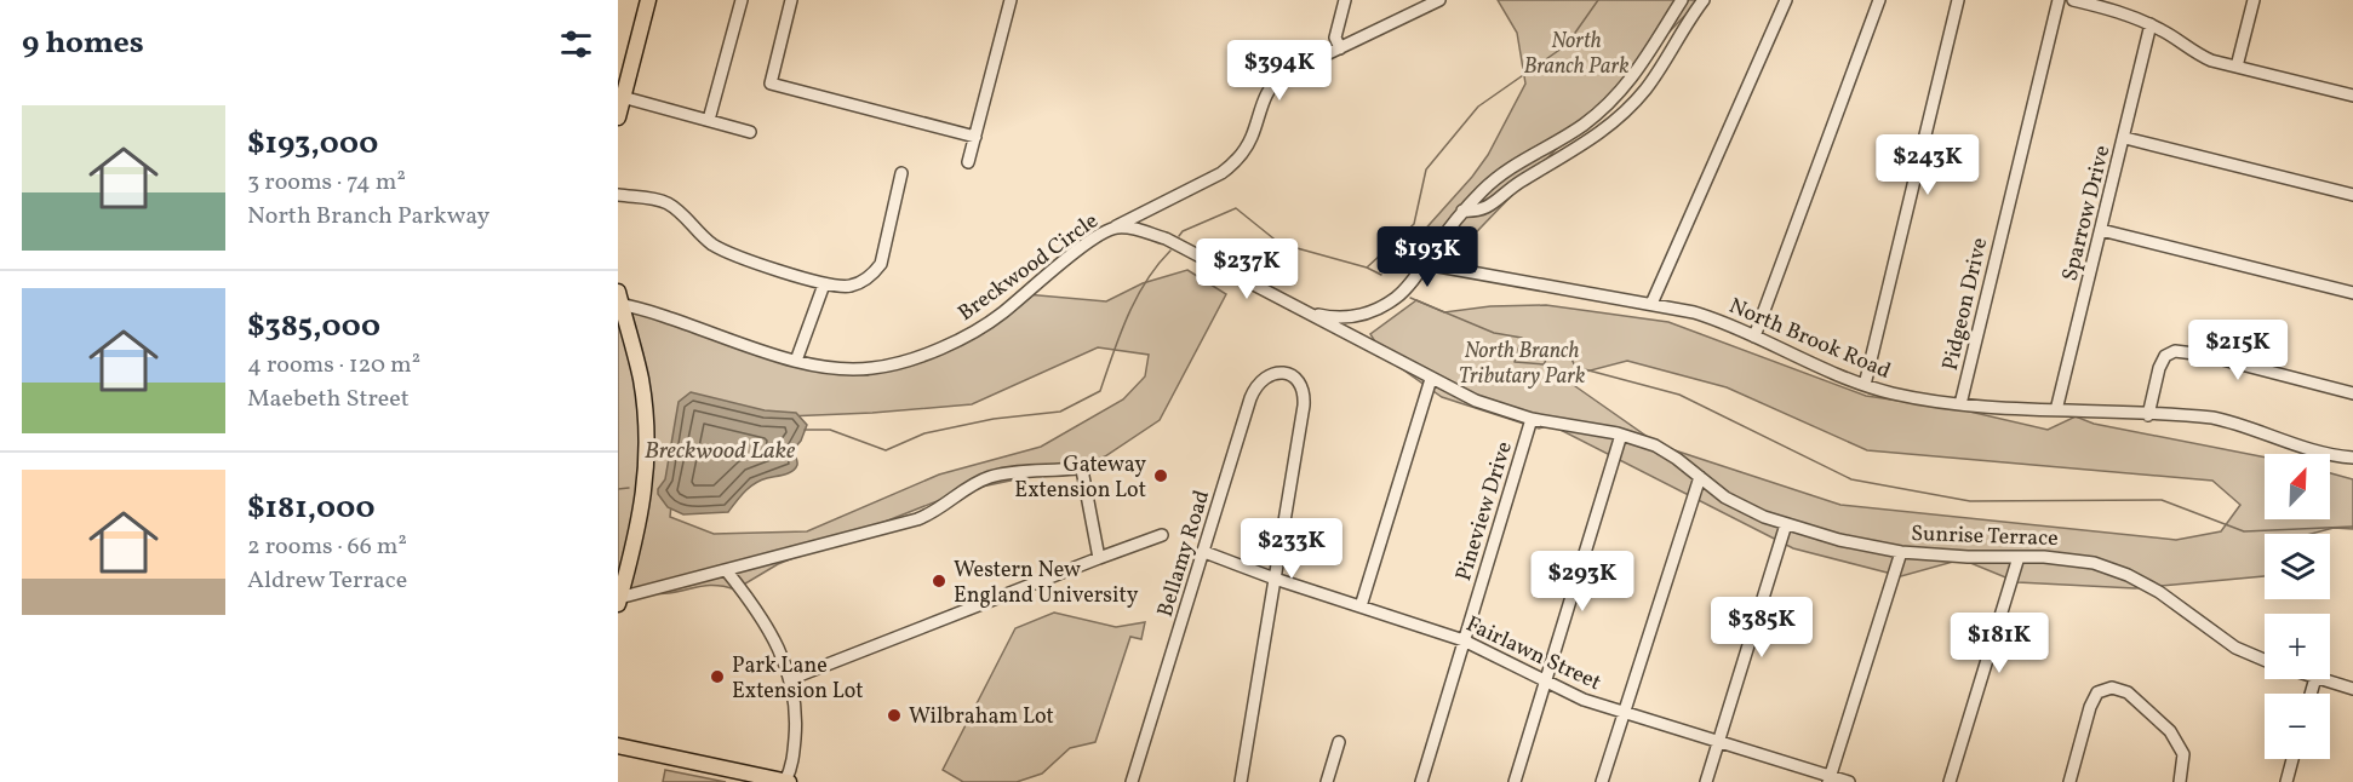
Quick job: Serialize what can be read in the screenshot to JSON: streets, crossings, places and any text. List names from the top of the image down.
{
  "streets": {
    "street": [
      "Sparrow Drive",
      "Breckwood Circle",
      "Pidgeon Drive",
      "North Brook Road",
      "Pineview Drive",
      "Sunrise Terrace",
      "Bellamy Road",
      "Fairlawn Street"
    ]
  },
  "crossings": [
    ["Sparrow Drive", "North Brook Road"],
    ["Breckwood Circle", "Sunrise Terrace"],
    ["Pidgeon Drive", "North Brook Road"],
    ["Pineview Drive", "Sunrise Terrace"],
    ["Pineview Drive", "Fairlawn Street"],
    ["Bellamy Road", "Fairlawn Street"]
  ],
  "water": ["Breckwood Lake"],
  "parks": ["North Branch Park", "North Branch Tributary Park"],
  "places": [
    "Gateway Extension Lot",
    "Western New England University",
    "Park Lane Extension Lot",
    "Wilbraham Lot"
  ],
  "north": "top right",
  "page": {
    "heading": "9 homes",
    "price": [
      "$394K",
      "$243K",
      "$193K",
      "$237K",
      "$215K",
      "$233K",
      "$293K",
      "$385K",
      "$181K"
    ],
    "list": [
      {
        "name": "$193,000",
        "note": "3 rooms · 74 m² · North Branch Parkway"
      },
      {
        "name": "$385,000",
        "note": "4 rooms · 120 m² · Maebeth Street"
      },
      {
        "name": "$181,000",
        "note": "2 rooms · 66 m² · Aldrew Terrace"
      }
    ],
    "map_buttons": ["+", "−"]
  }
}
